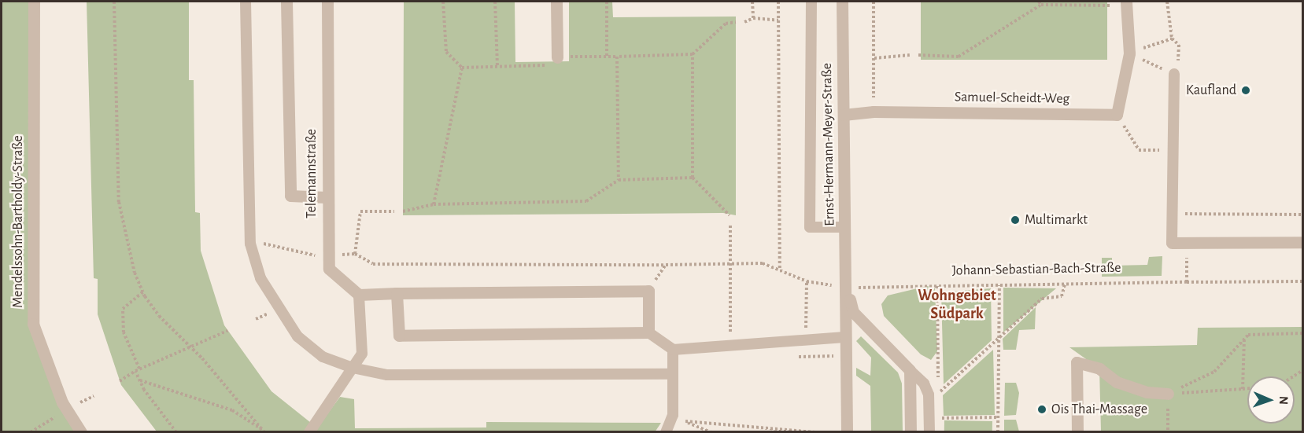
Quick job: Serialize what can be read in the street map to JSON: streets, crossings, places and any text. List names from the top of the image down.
{
  "streets": {
    "street": [
      "Samuel-Scheidt-Weg",
      "Ernst-Hermann-Meyer-Straße",
      "Telemannstraße",
      "Mendelssohn-Bartholdy-Straße"
    ],
    "path": ["Johann-Sebastian-Bach-Straße"]
  },
  "crossings": [
    ["Samuel-Scheidt-Weg", "Ernst-Hermann-Meyer-Straße"],
    ["Ernst-Hermann-Meyer-Straße", "Johann-Sebastian-Bach-Straße"]
  ],
  "districts": ["Wohngebiet Südpark"],
  "places": ["Kaufland", "Multimarkt", "Ois Thai-Massage"],
  "north": "right"
}
